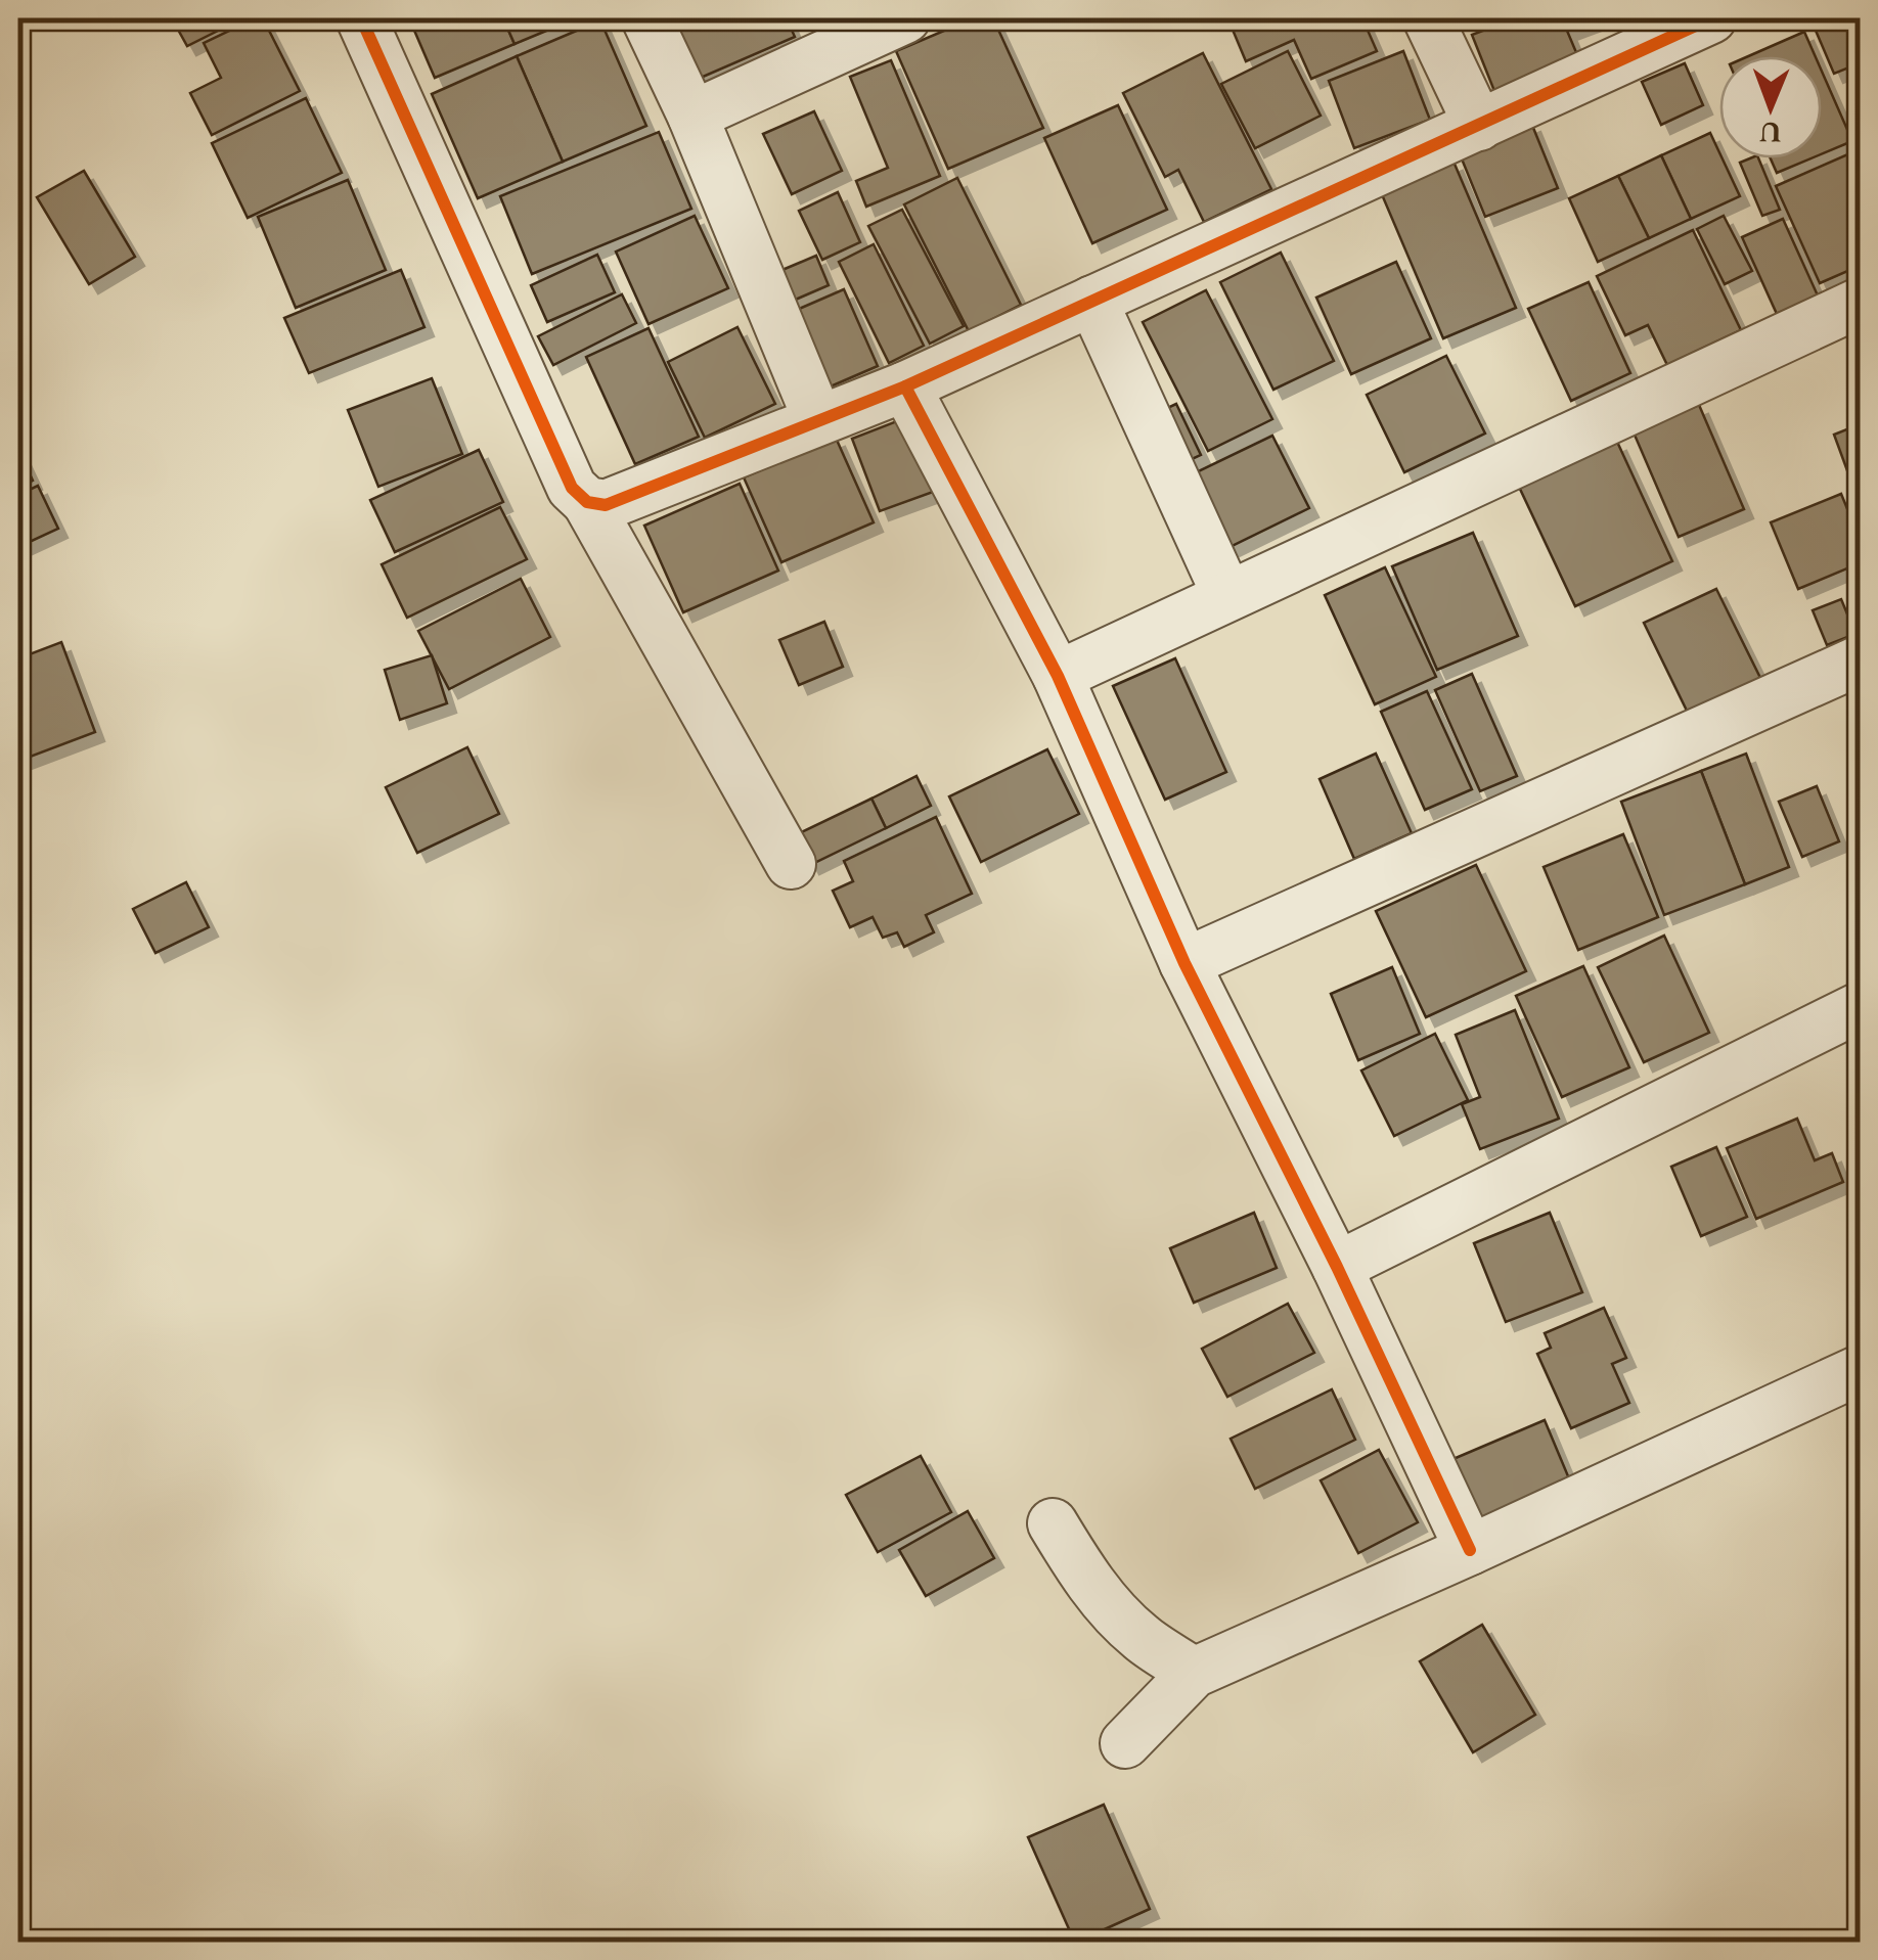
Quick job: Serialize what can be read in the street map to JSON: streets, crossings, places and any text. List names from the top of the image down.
{
  "north": "bottom"
}
